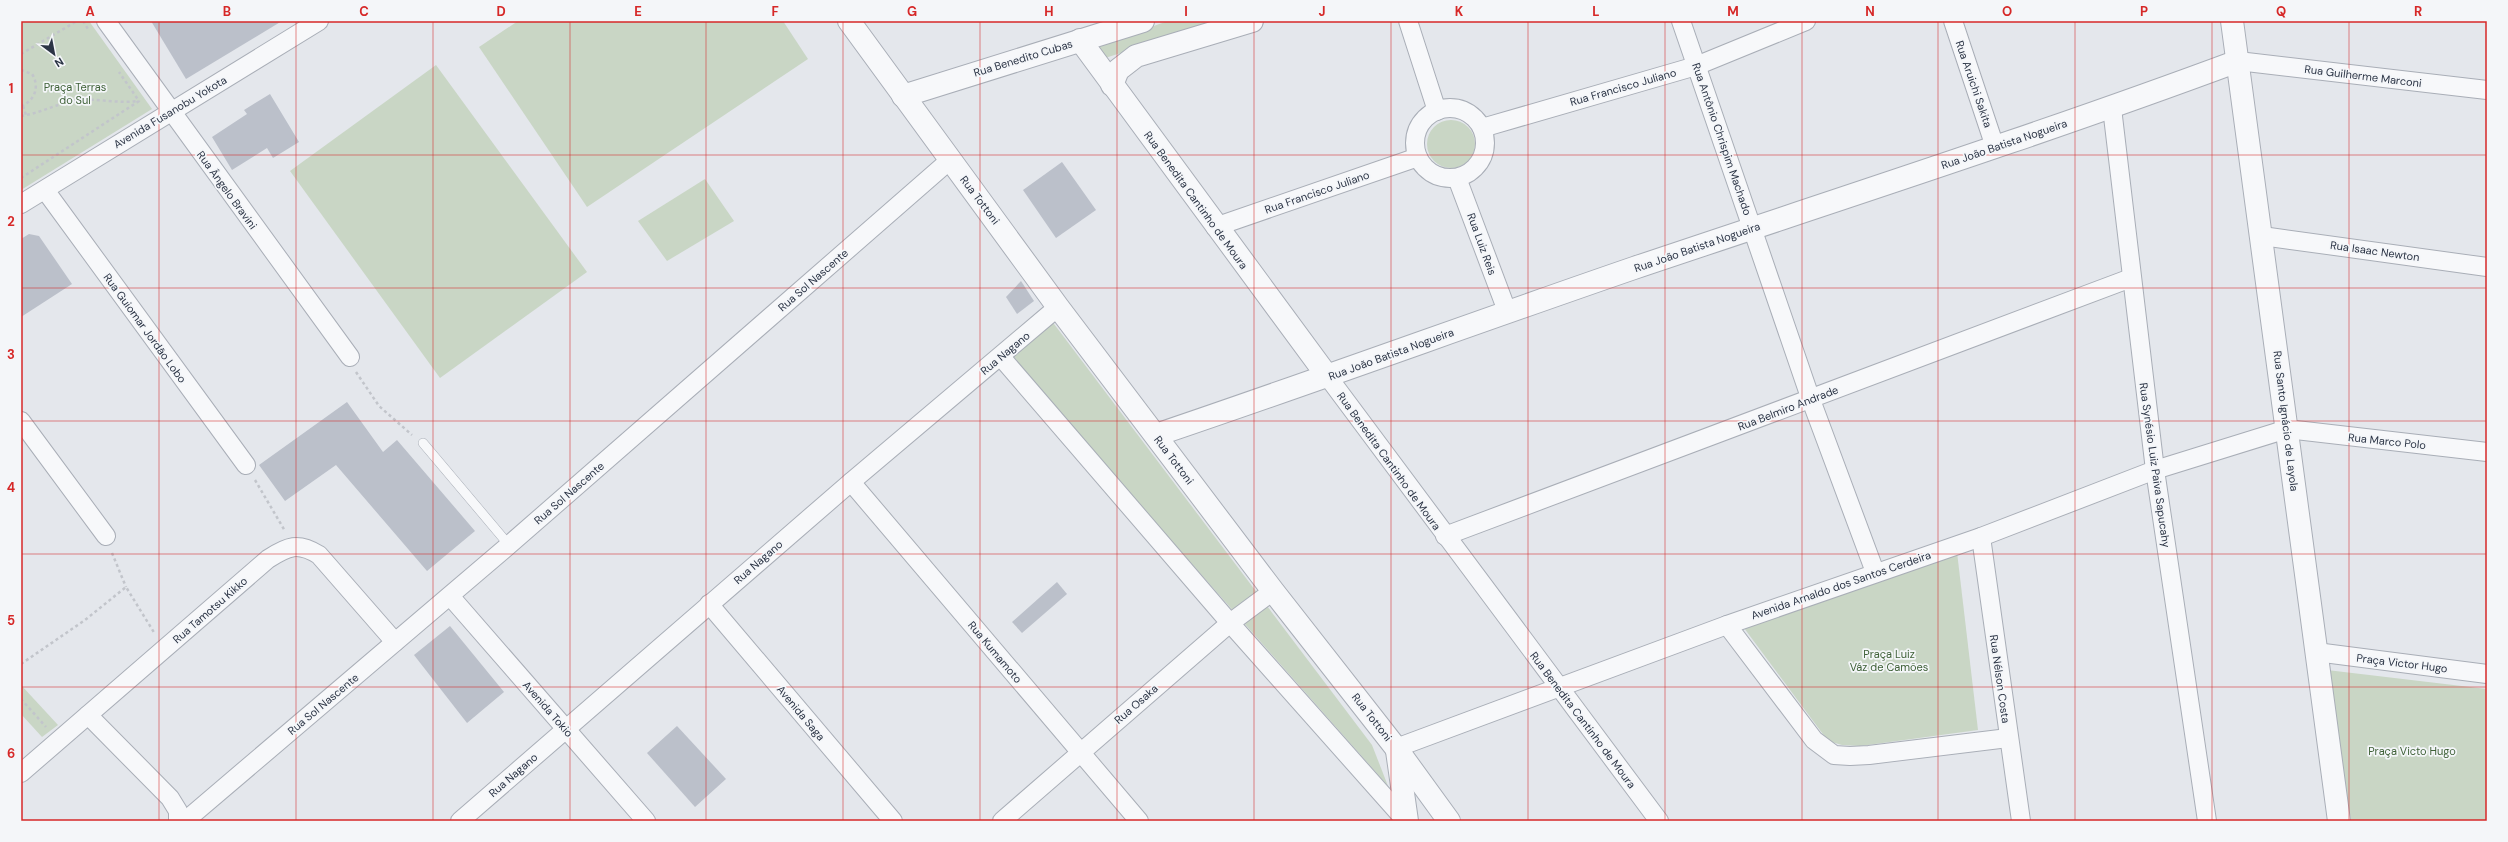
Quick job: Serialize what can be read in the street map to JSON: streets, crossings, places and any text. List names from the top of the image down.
{
  "streets": {
    "street": [
      "Rua Benedito Cubas",
      "Rua Guilherme Marconi",
      "Rua Aruichi Sakita",
      "Rua Francisco Juliano",
      "Avenida Fusanobu Yokota",
      "Rua Antônio Chrispim Machado",
      "Rua João Batista Nogueira",
      "Rua Ângelo Bravini",
      "Rua Tottoni",
      "Rua Benedita Cantinho de Moura",
      "Rua Luiz Reis",
      "Rua Isaac Newton",
      "Rua Sol Nascente",
      "Rua Guiomar Jordão Lobo",
      "Rua Nagano",
      "Rua Belmiro Andrade",
      "Rua Santo Ignácio de Layola",
      "Rua Marco Polo",
      "Rua Synésio Luiz Paiva Sapucahy",
      "Avenida Arnaldo dos Santos Cerdeira",
      "Rua Tamotsu Kikko",
      "Rua Kumamoto",
      "Praça Victor Hugo",
      "Rua Nélson Costa",
      "Rua Osaka",
      "Avenida Tokio",
      "Avenida Saga"
    ]
  },
  "crossings": [
    ["Rua Benedito Cubas", "Rua Tottoni"],
    ["Rua Benedito Cubas", "Rua Benedita Cantinho de Moura"],
    ["Rua Guilherme Marconi", "Rua João Batista Nogueira"],
    ["Rua Guilherme Marconi", "Rua Santo Ignácio de Layola"],
    ["Rua Aruichi Sakita", "Rua João Batista Nogueira"],
    ["Rua Francisco Juliano", "Rua Antônio Chrispim Machado"],
    ["Rua Francisco Juliano", "Rua Benedita Cantinho de Moura"],
    ["Rua Francisco Juliano", "Rua Luiz Reis"],
    ["Avenida Fusanobu Yokota", "Rua Ângelo Bravini"],
    ["Avenida Fusanobu Yokota", "Rua Guiomar Jordão Lobo"],
    ["Rua Antônio Chrispim Machado", "Rua João Batista Nogueira"],
    ["Rua Antônio Chrispim Machado", "Rua Belmiro Andrade"],
    ["Rua Antônio Chrispim Machado", "Avenida Arnaldo dos Santos Cerdeira"],
    ["Rua João Batista Nogueira", "Rua Tottoni"],
    ["Rua João Batista Nogueira", "Rua Benedita Cantinho de Moura"],
    ["Rua João Batista Nogueira", "Rua Luiz Reis"],
    ["Rua João Batista Nogueira", "Rua Santo Ignácio de Layola"],
    ["Rua João Batista Nogueira", "Rua Synésio Luiz Paiva Sapucahy"],
    ["Rua Tottoni", "Rua Sol Nascente"],
    ["Rua Tottoni", "Rua Nagano"],
    ["Rua Tottoni", "Avenida Arnaldo dos Santos Cerdeira"],
    ["Rua Tottoni", "Rua Osaka"],
    ["Rua Benedita Cantinho de Moura", "Rua Belmiro Andrade"],
    ["Rua Benedita Cantinho de Moura", "Avenida Arnaldo dos Santos Cerdeira"],
    ["Rua Isaac Newton", "Rua Santo Ignácio de Layola"],
    ["Rua Sol Nascente", "Avenida Tokio"],
    ["Rua Nagano", "Rua Kumamoto"],
    ["Rua Nagano", "Avenida Tokio"],
    ["Rua Nagano", "Avenida Saga"],
    ["Rua Belmiro Andrade", "Rua Synésio Luiz Paiva Sapucahy"],
    ["Rua Santo Ignácio de Layola", "Rua Marco Polo"],
    ["Rua Santo Ignácio de Layola", "Avenida Arnaldo dos Santos Cerdeira"],
    ["Rua Santo Ignácio de Layola", "Praça Victor Hugo"],
    ["Rua Marco Polo", "Avenida Arnaldo dos Santos Cerdeira"],
    ["Rua Synésio Luiz Paiva Sapucahy", "Avenida Arnaldo dos Santos Cerdeira"],
    ["Avenida Arnaldo dos Santos Cerdeira", "Rua Nélson Costa"],
    ["Rua Kumamoto", "Rua Osaka"]
  ],
  "parks": ["Praça Terras do Sul", "Praça Luiz Váz de Camões", "Praça Victo Hugo"],
  "north": "bottom right",
  "grid": {
    "columns": [
      "A",
      "B",
      "C",
      "D",
      "E",
      "F",
      "G",
      "H",
      "I",
      "J",
      "K",
      "L",
      "M",
      "N",
      "O",
      "P",
      "Q",
      "R"
    ],
    "rows": [
      "1",
      "2",
      "3",
      "4",
      "5",
      "6"
    ]
  }
}
